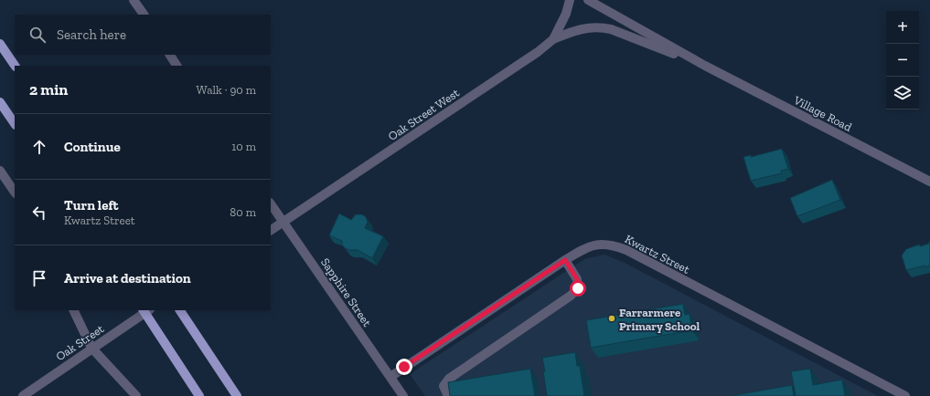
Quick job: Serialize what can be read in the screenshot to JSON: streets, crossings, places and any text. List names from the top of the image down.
{
  "streets": {
    "street": [
      "Village Road",
      "Oak Street West",
      "Kwartz Street",
      "Sapphire Street",
      "Oak Street"
    ]
  },
  "crossings": [
    ["Village Road", "Oak Street West"],
    ["Oak Street West", "Sapphire Street"],
    ["Kwartz Street", "Sapphire Street"]
  ],
  "places": ["Farrarmere Primary School"],
  "page": {
    "map_buttons": ["+", "−"],
    "search": "Search here",
    "heading": ["2 min", "Walk · 90 m"],
    "list": [
      ["Continue", "10 m"],
      ["Turn left", "Kwartz Street", "80 m"],
      "Arrive at destination"
    ]
  }
}
